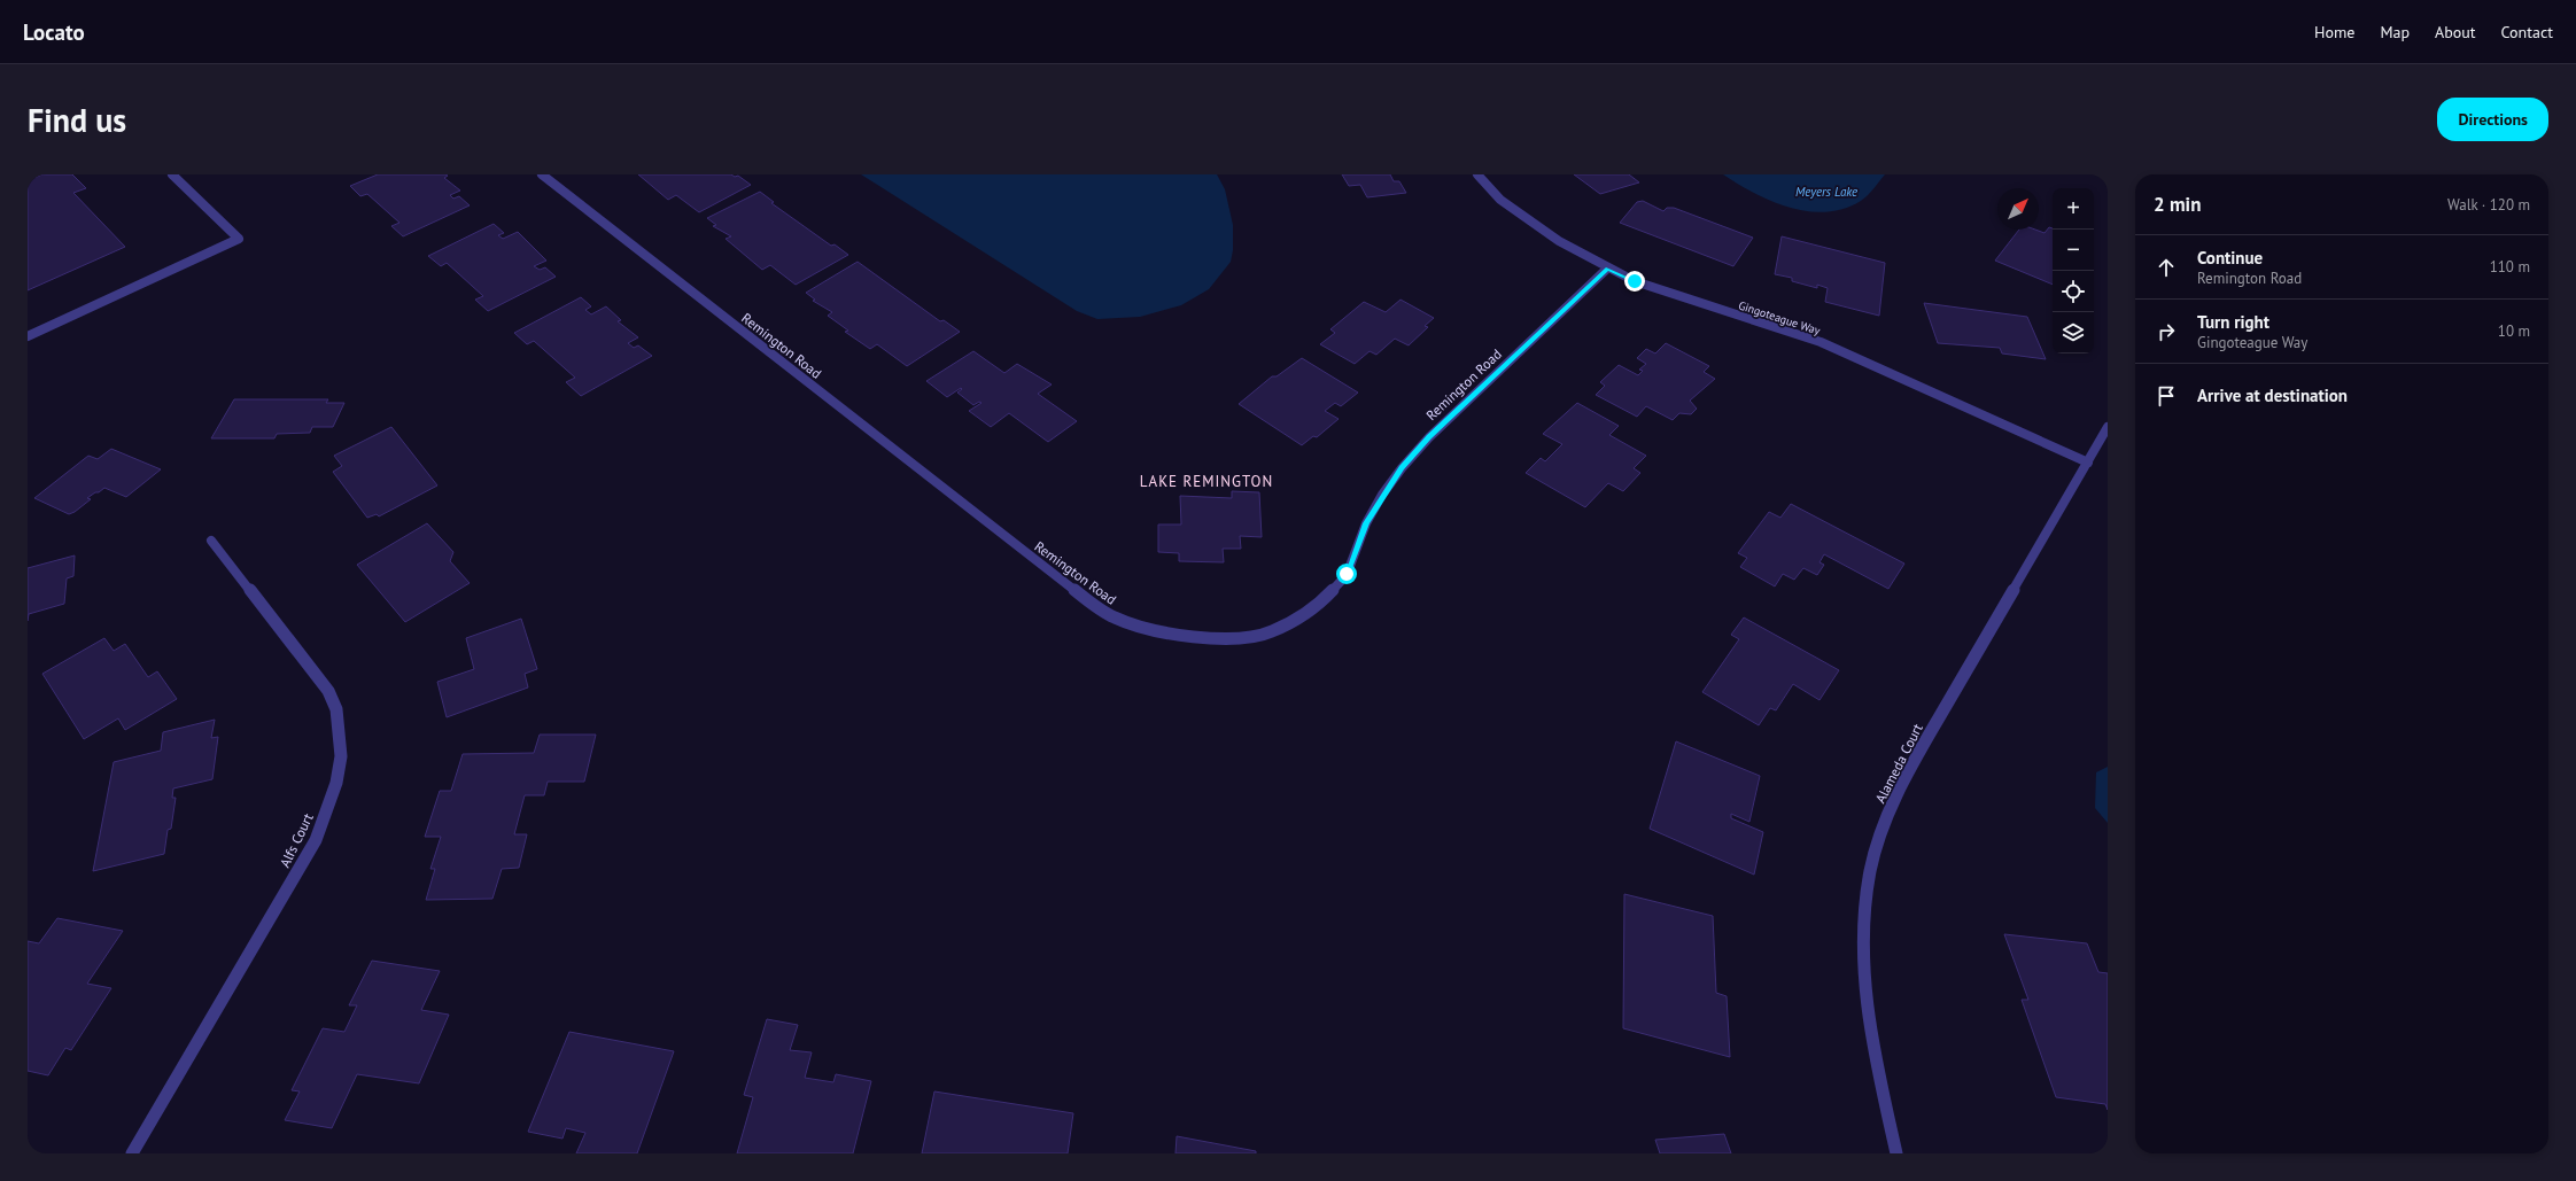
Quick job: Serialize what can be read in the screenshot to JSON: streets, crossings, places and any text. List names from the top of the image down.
{
  "streets": {
    "street": [
      "Gingoteague Way",
      "Remington Road",
      "Alameda Court",
      "Alfs Court"
    ]
  },
  "crossings": [
    ["Gingoteague Way", "Remington Road"],
    ["Gingoteague Way", "Alameda Court"]
  ],
  "districts": ["LAKE REMINGTON"],
  "water": ["Meyers Lake"],
  "north": "top right",
  "page": {
    "header": "Locato",
    "nav": [
      "Home",
      "Map",
      "About",
      "Contact"
    ],
    "buttons": "Directions",
    "title": "Find us",
    "heading": ["2 min", "Walk · 120 m"],
    "map_buttons": ["+", "−"],
    "list": [
      ["Continue", "Remington Road", "110 m"],
      ["Turn right", "Gingoteague Way", "10 m"],
      "Arrive at destination"
    ]
  }
}
